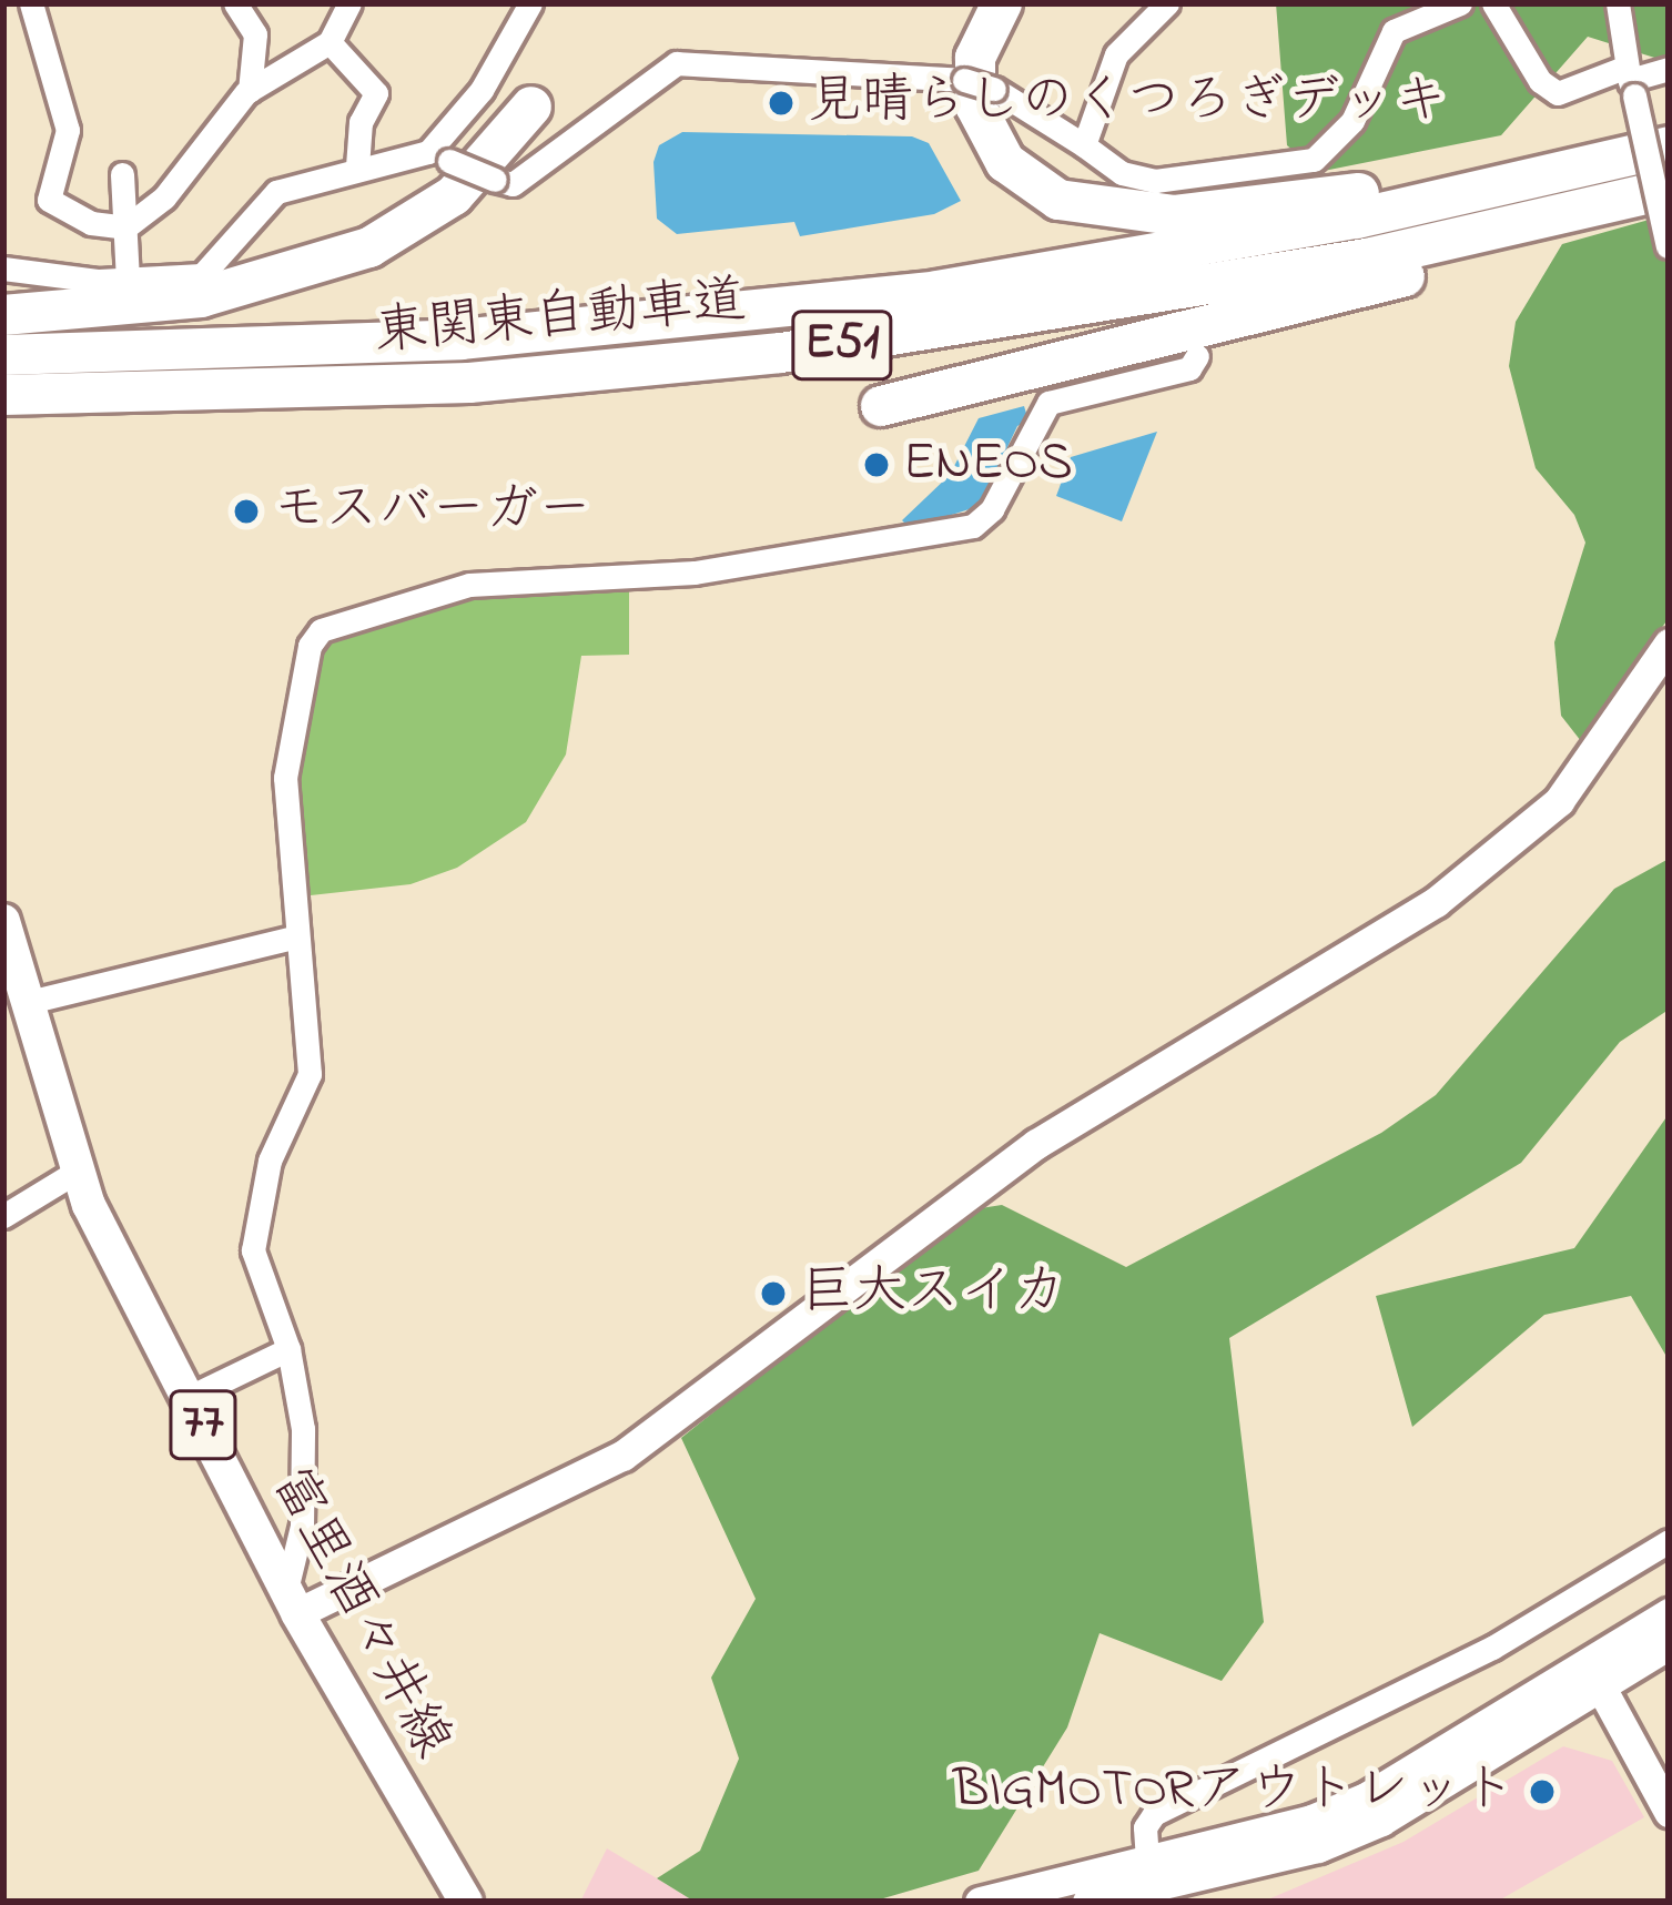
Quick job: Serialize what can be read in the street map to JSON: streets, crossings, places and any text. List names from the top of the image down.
{
  "streets": {
    "highway": ["東関東自動車道", "E51"],
    "main road": ["77", "富里酒々井線"]
  },
  "places": [
    "見晴らしのくつろぎデッキ",
    "ENEOS",
    "モスバーガー",
    "巨大スイカ",
    "BIGMOTORアウトレット"
  ]
}
